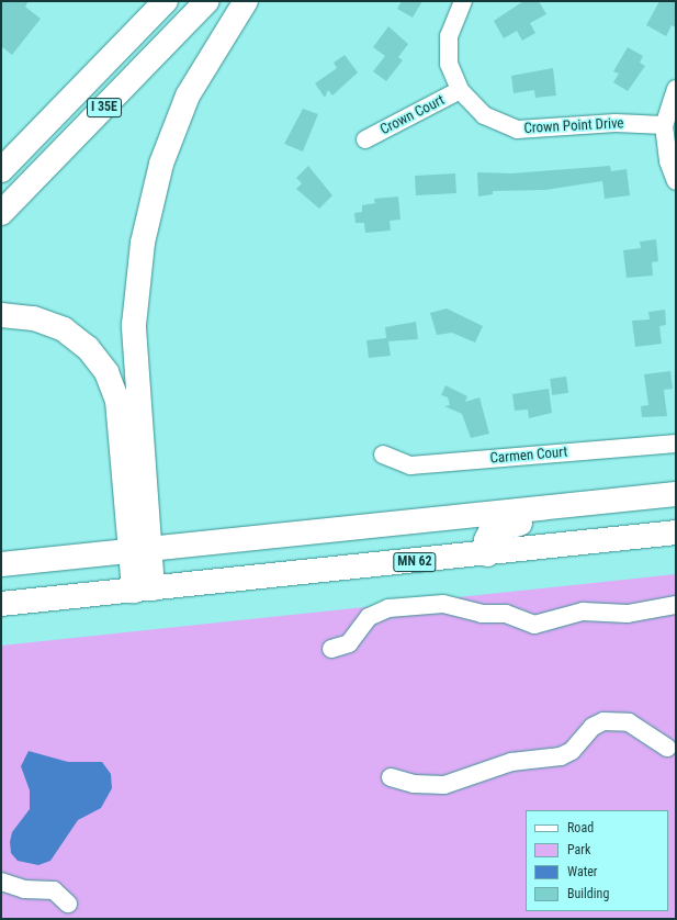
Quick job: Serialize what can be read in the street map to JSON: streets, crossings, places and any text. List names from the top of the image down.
{
  "streets": {
    "highway": ["I 35E", "MN 62"],
    "street": ["Crown Court", "Crown Point Drive", "Carmen Court"]
  },
  "crossings": [
    ["Crown Court", "Crown Point Drive"]
  ],
  "legend": [
    "Road",
    "Park",
    "Water",
    "Building"
  ]
}
